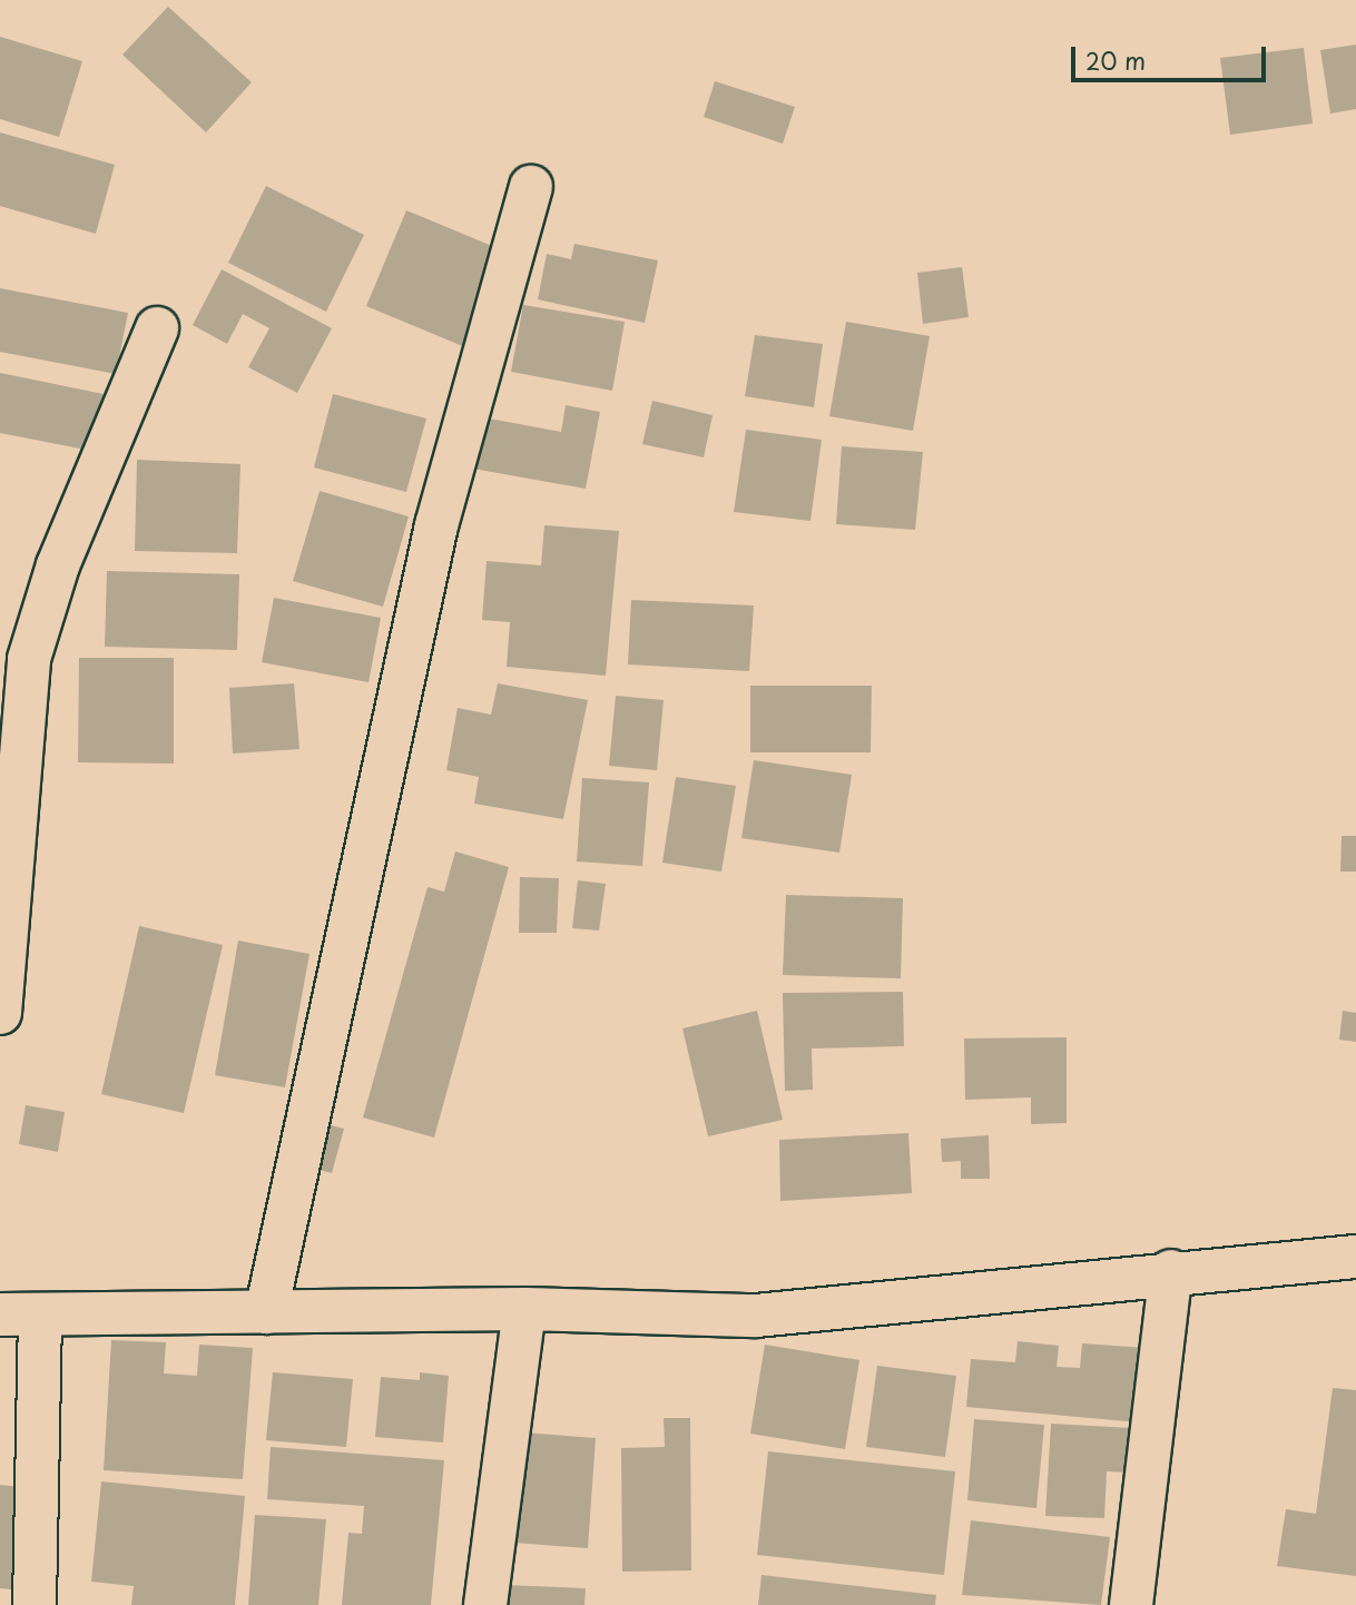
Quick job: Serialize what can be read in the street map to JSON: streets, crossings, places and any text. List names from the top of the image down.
{
  "scale_bar": "20 m"
}
